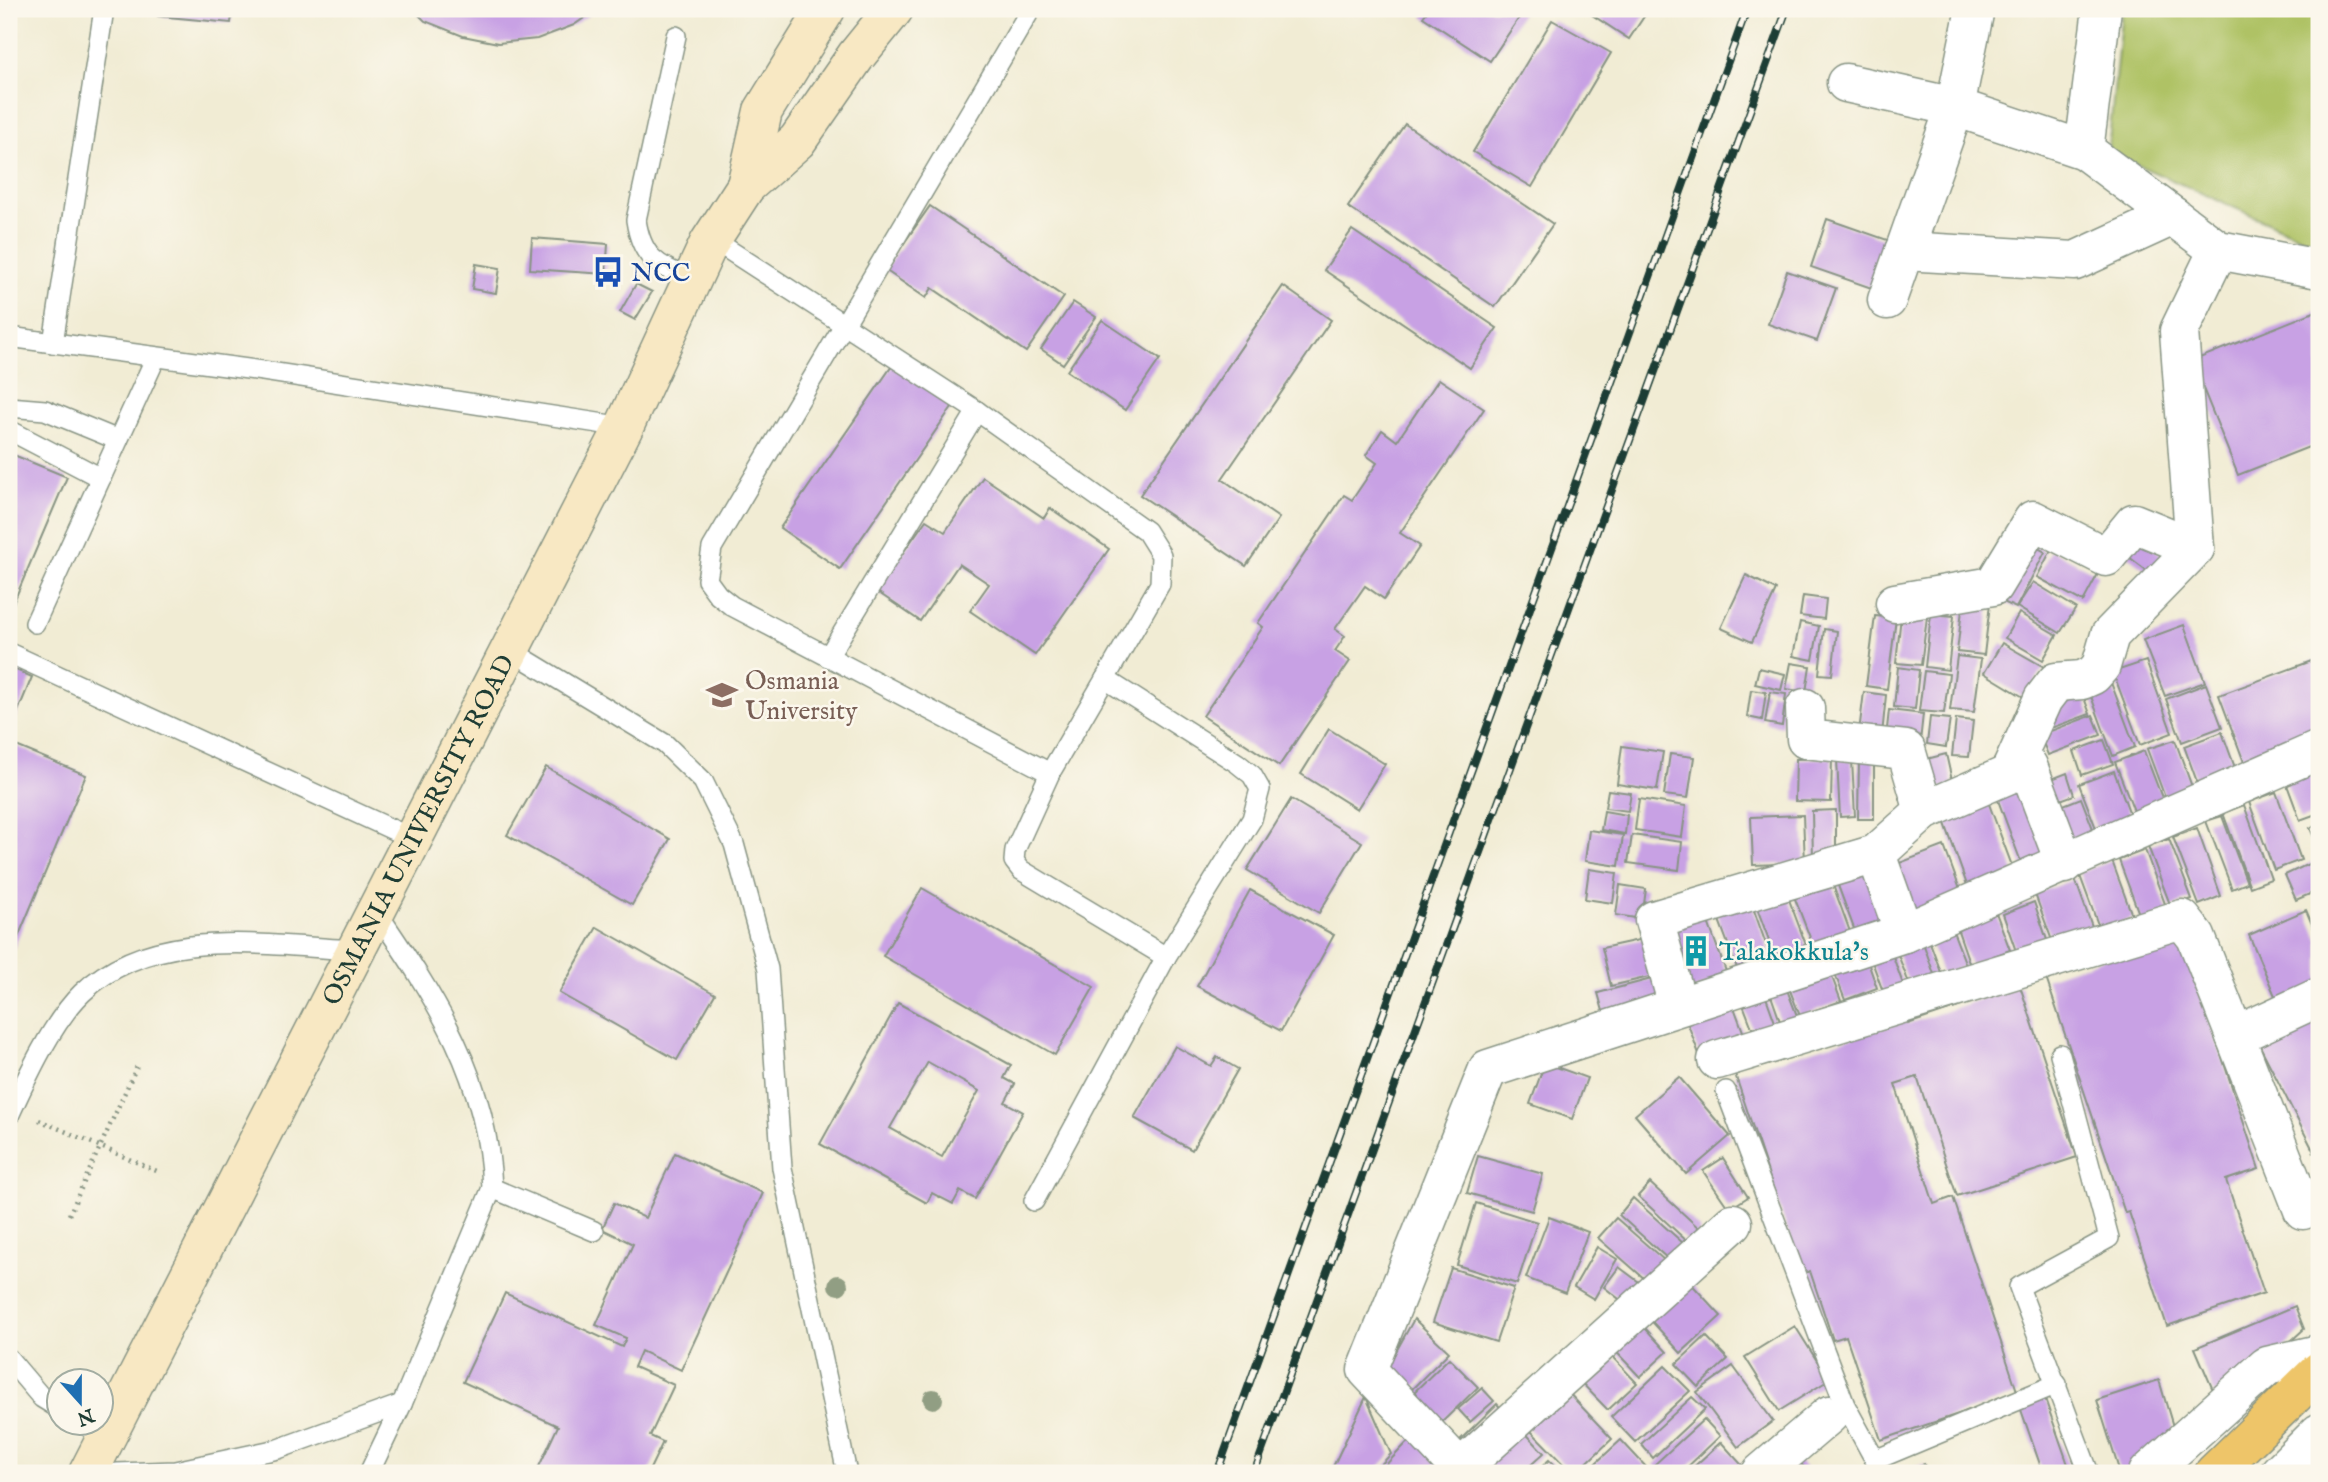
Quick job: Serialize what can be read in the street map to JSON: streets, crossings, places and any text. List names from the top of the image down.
{
  "streets": {
    "main road": ["OSMANIA UNIVERSITY ROAD"]
  },
  "places": {
    "bus stop": ["NCC"],
    "school or university": ["Osmania University"],
    "building": ["Talakokkula's"]
  },
  "north": "bottom"
}
